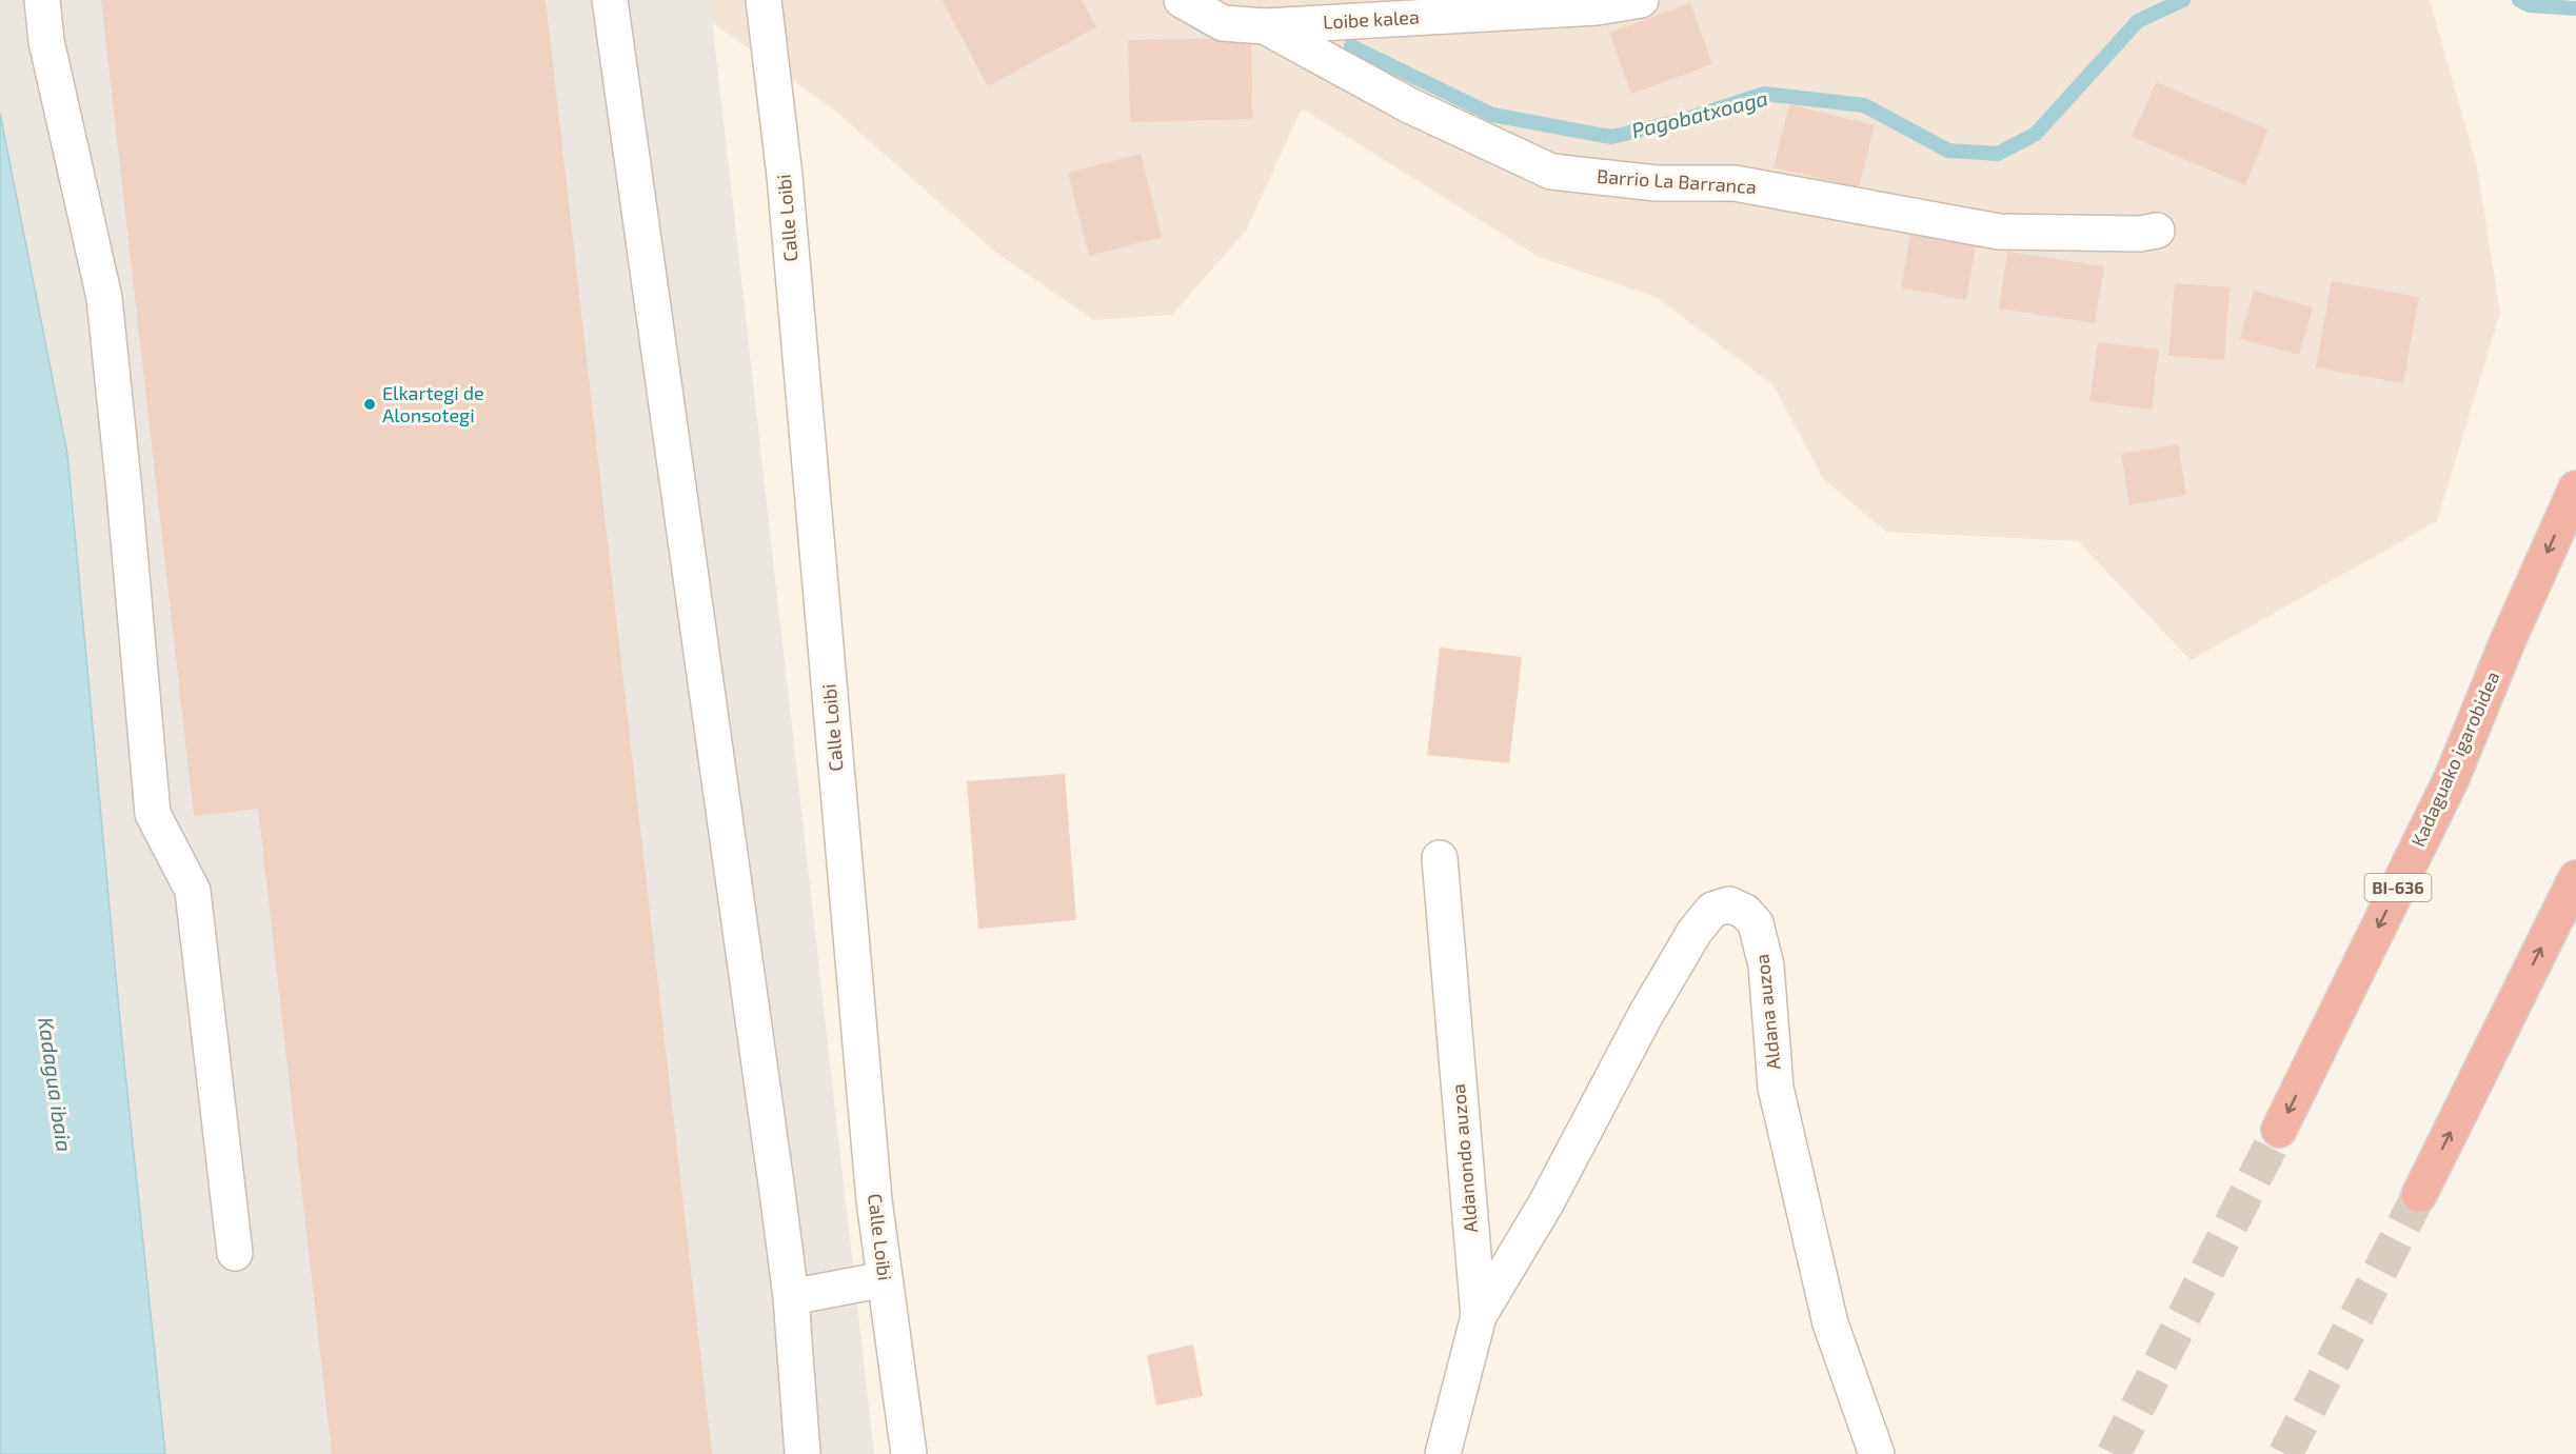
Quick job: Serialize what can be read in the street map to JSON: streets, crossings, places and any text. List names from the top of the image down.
{
  "streets": {
    "highway": ["Kadaguako igarobidea", "BI-636"],
    "street": [
      "Loibe kalea",
      "Barrio La Barranca",
      "Calle Loibi",
      "Aldana auzoa",
      "Aldanondo auzoa"
    ]
  },
  "crossings": [
    ["Loibe kalea", "Barrio La Barranca"],
    ["Aldana auzoa", "Aldanondo auzoa"]
  ],
  "water": ["Pagobatxoaga", "Kadagua ibaia"],
  "places": ["Elkartegi de Alonsotegi"]
}
